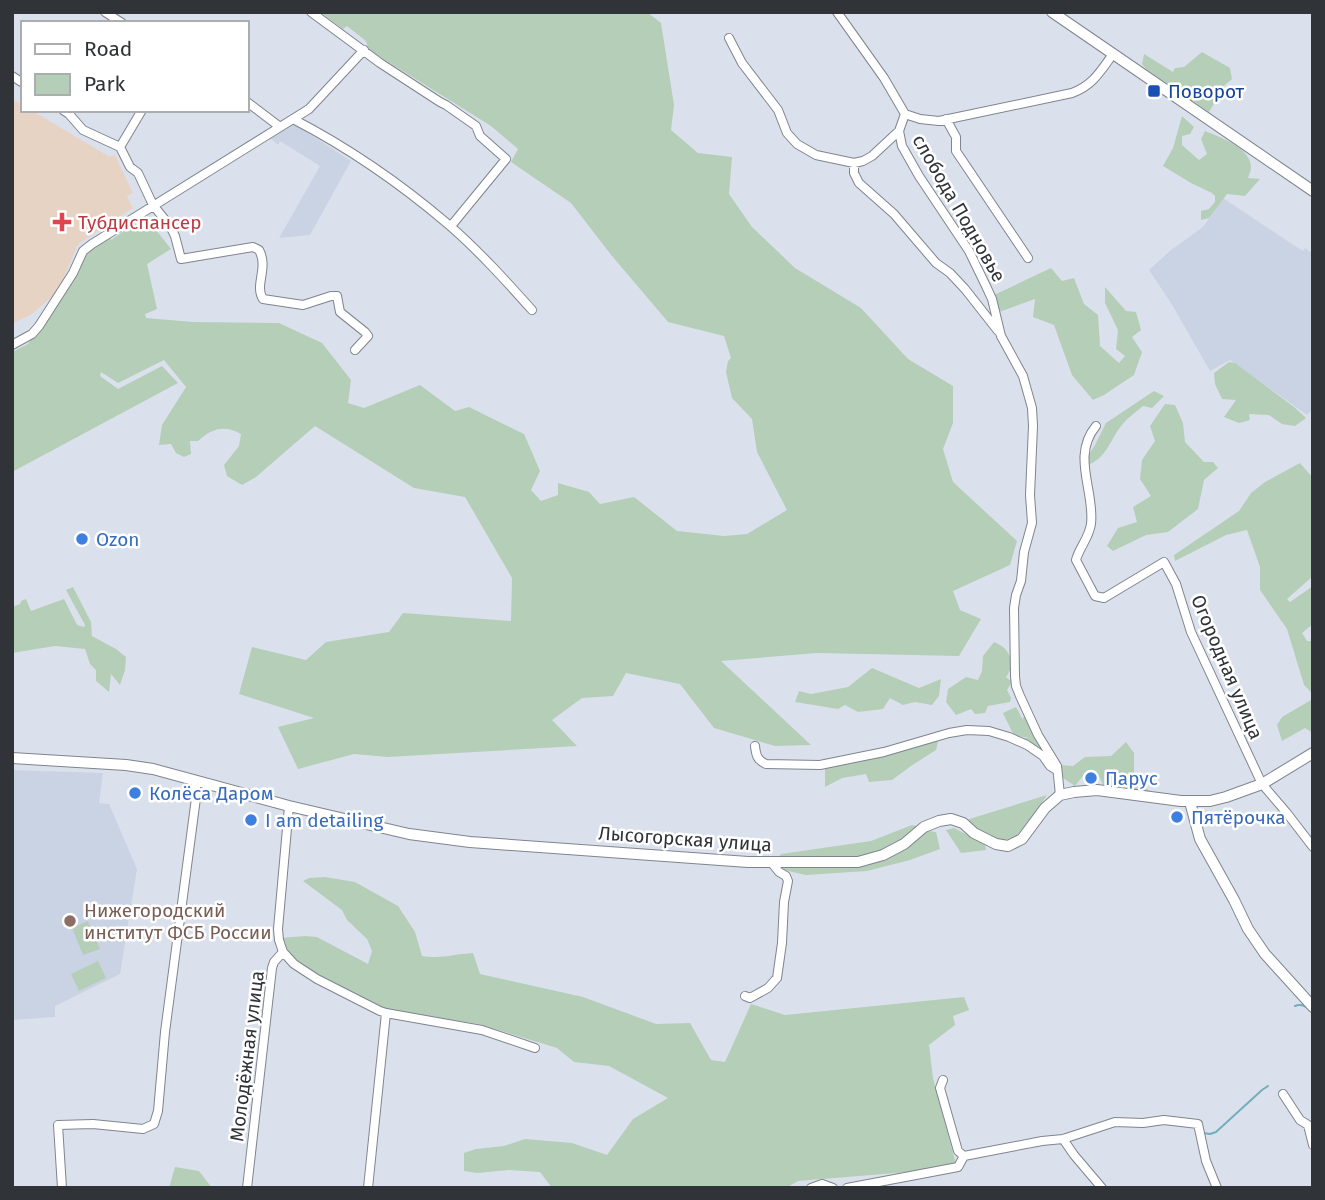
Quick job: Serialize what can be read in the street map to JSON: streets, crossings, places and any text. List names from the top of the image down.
{
  "streets": {
    "street": [
      "слобода Подновье",
      "Огородная улица",
      "Лысогорская улица",
      "Молодёжная улица"
    ]
  },
  "crossings": [
    ["Лысогорская улица", "Молодёжная улица"]
  ],
  "places": {
    "transit": ["Поворот"],
    "health": ["Тубдиспансер"],
    "other": [
      "Ozon",
      "Парус",
      "Колёса Даром",
      "Пятёрочка",
      "I am detailing",
      "Нижегородский институт ФСБ России"
    ]
  },
  "legend": ["Road", "Park"]
}
